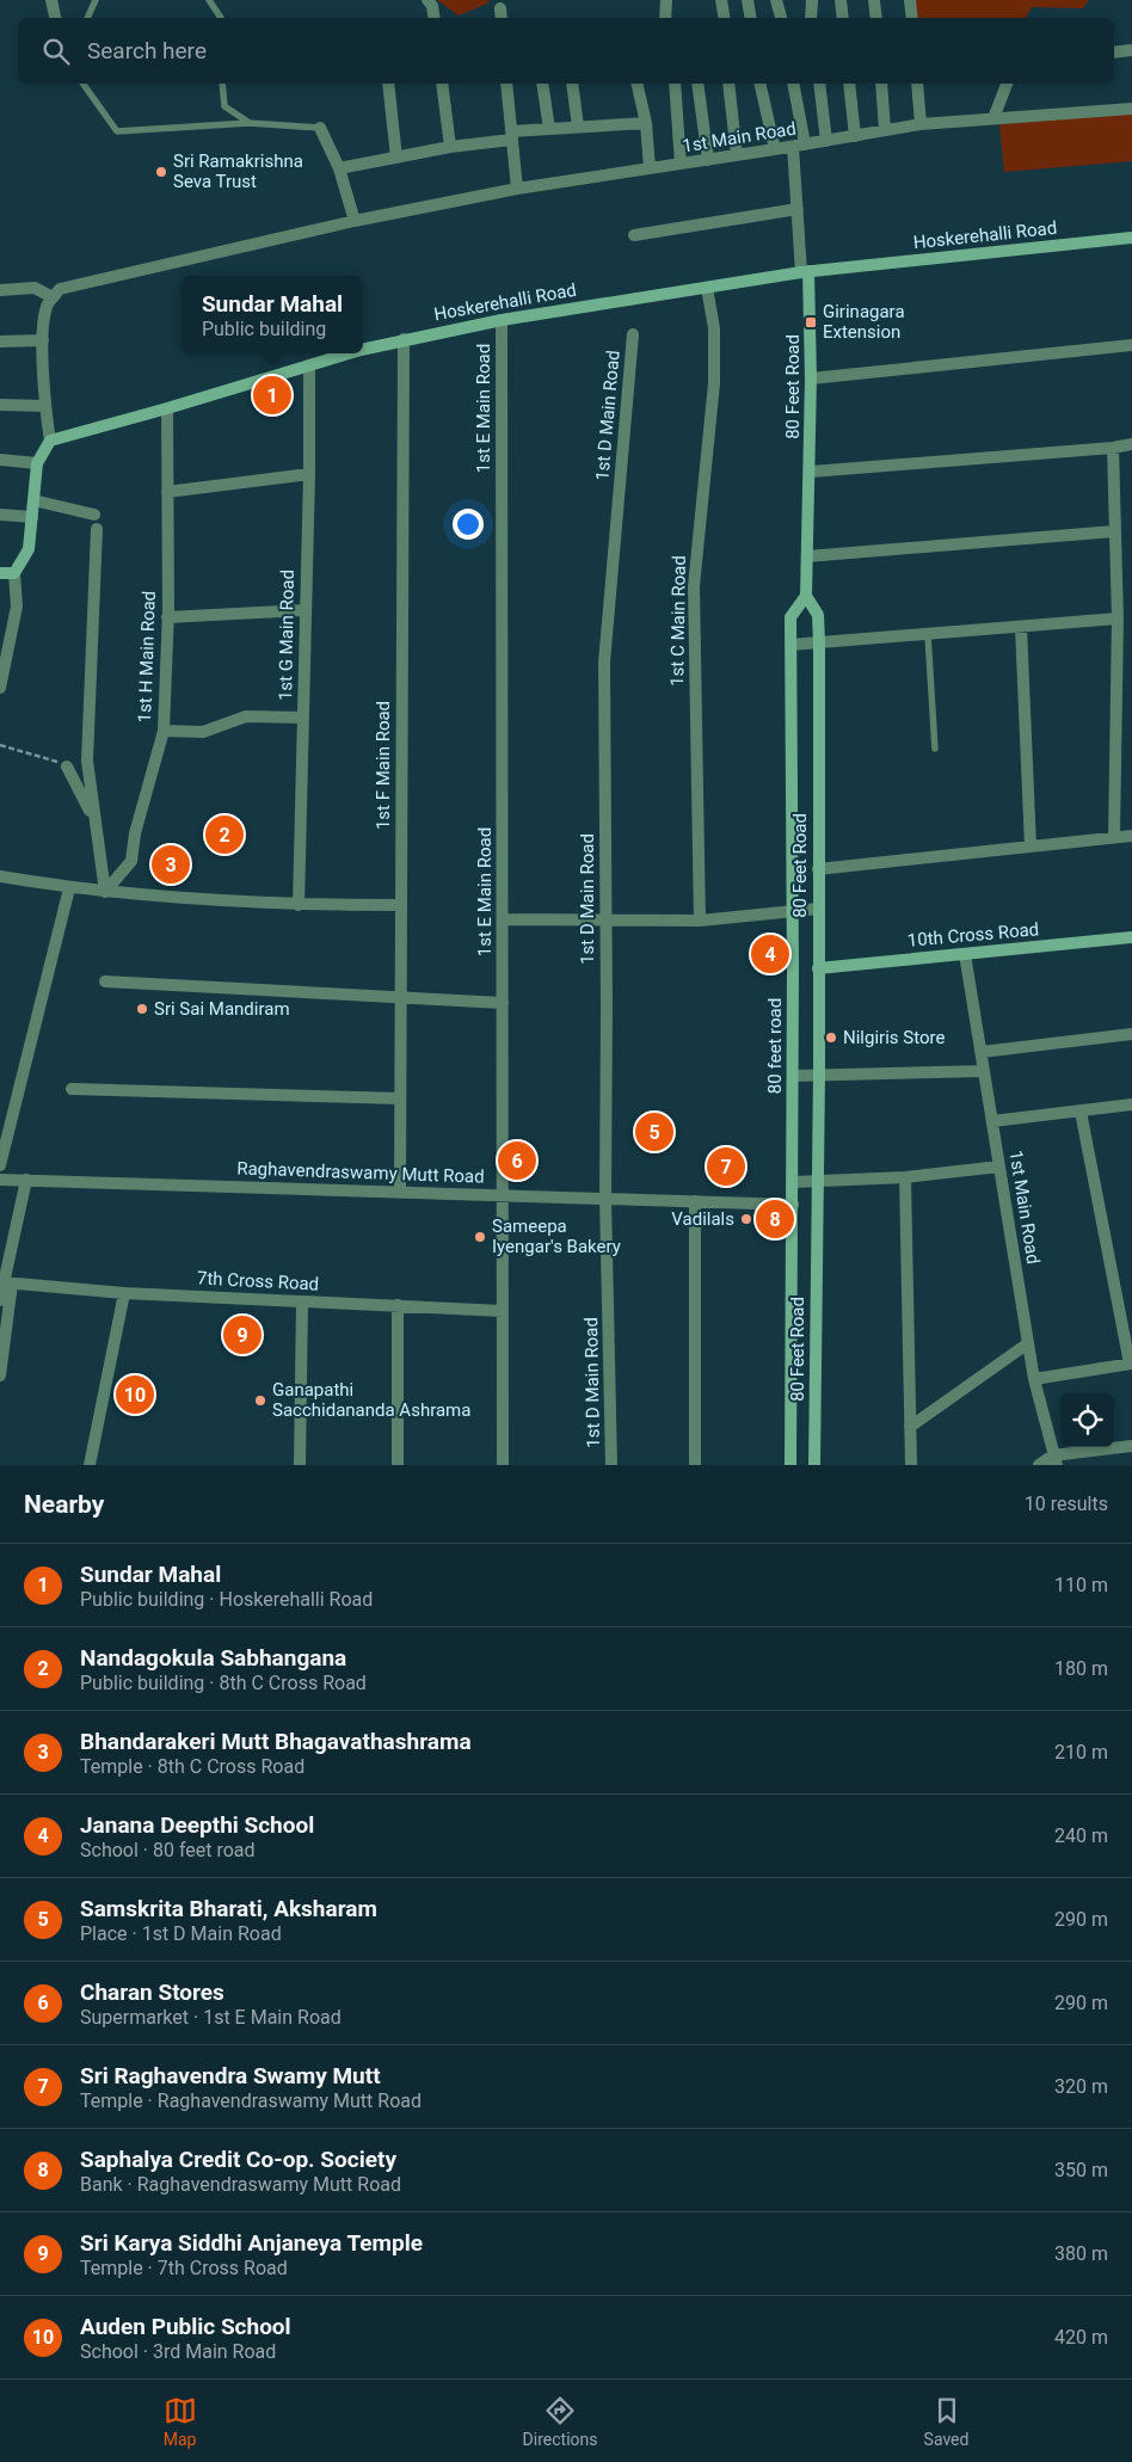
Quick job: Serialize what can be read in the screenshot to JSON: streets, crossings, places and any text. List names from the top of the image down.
{
  "streets": {
    "street": [
      "1st Main Road",
      "Hoskerehalli Road",
      "80 Feet Road",
      "1st E Main Road",
      "1st D Main Road",
      "1st C Main Road",
      "1st G Main Road",
      "1st H Main Road",
      "1st F Main Road",
      "10th Cross Road",
      "80 feet road",
      "Raghavendraswamy Mutt Road",
      "7th Cross Road"
    ]
  },
  "crossings": [
    ["1st Main Road", "10th Cross Road"],
    ["Hoskerehalli Road", "80 Feet Road"],
    ["Hoskerehalli Road", "1st E Main Road"],
    ["Hoskerehalli Road", "1st C Main Road"],
    ["Hoskerehalli Road", "1st G Main Road"],
    ["Hoskerehalli Road", "1st H Main Road"],
    ["Hoskerehalli Road", "1st F Main Road"],
    ["80 Feet Road", "10th Cross Road"],
    ["80 Feet Road", "80 feet road"],
    ["1st E Main Road", "Raghavendraswamy Mutt Road"],
    ["1st E Main Road", "7th Cross Road"],
    ["1st D Main Road", "Raghavendraswamy Mutt Road"],
    ["1st F Main Road", "Raghavendraswamy Mutt Road"],
    ["80 feet road", "Raghavendraswamy Mutt Road"]
  ],
  "places": {
    "other": [
      "Sri Ramakrishna Seva Trust",
      "Sri Sai Mandiram",
      "Nilgiris Store",
      "Vadilals",
      "Sameepa Iyengar's Bakery",
      "Ganapathi Sacchidananda Ashrama"
    ],
    "transit": ["Girinagara Extension"]
  },
  "page": {
    "search": "Search here",
    "popup": ["Sundar Mahal", "Public building"],
    "pins": [
      "1",
      "2",
      "3",
      "4",
      "5",
      "6",
      "7",
      "8",
      "9",
      "10"
    ],
    "heading": ["Nearby", "10 results"],
    "list": [
      {
        "mark": "1",
        "name": "Sundar Mahal",
        "note": "Public building · Hoskerehalli Road",
        "value": "110 m"
      },
      {
        "mark": "2",
        "name": "Nandagokula Sabhangana",
        "note": "Public building · 8th C Cross Road",
        "value": "180 m"
      },
      {
        "mark": "3",
        "name": "Bhandarakeri Mutt Bhagavathashrama",
        "note": "Temple · 8th C Cross Road",
        "value": "210 m"
      },
      {
        "mark": "4",
        "name": "Janana Deepthi School",
        "note": "School · 80 feet road",
        "value": "240 m"
      },
      {
        "mark": "5",
        "name": "Samskrita Bharati, Aksharam",
        "note": "Place · 1st D Main Road",
        "value": "290 m"
      },
      {
        "mark": "6",
        "name": "Charan Stores",
        "note": "Supermarket · 1st E Main Road",
        "value": "290 m"
      },
      {
        "mark": "7",
        "name": "Sri Raghavendra Swamy Mutt",
        "note": "Temple · Raghavendraswamy Mutt Road",
        "value": "320 m"
      },
      {
        "mark": "8",
        "name": "Saphalya Credit Co-op. Society",
        "note": "Bank · Raghavendraswamy Mutt Road",
        "value": "350 m"
      },
      {
        "mark": "9",
        "name": "Sri Karya Siddhi Anjaneya Temple",
        "note": "Temple · 7th Cross Road",
        "value": "380 m"
      },
      {
        "mark": "10",
        "name": "Auden Public School",
        "note": "School · 3rd Main Road",
        "value": "420 m"
      }
    ],
    "nav": ["Map", "Directions", "Saved"]
  }
}
